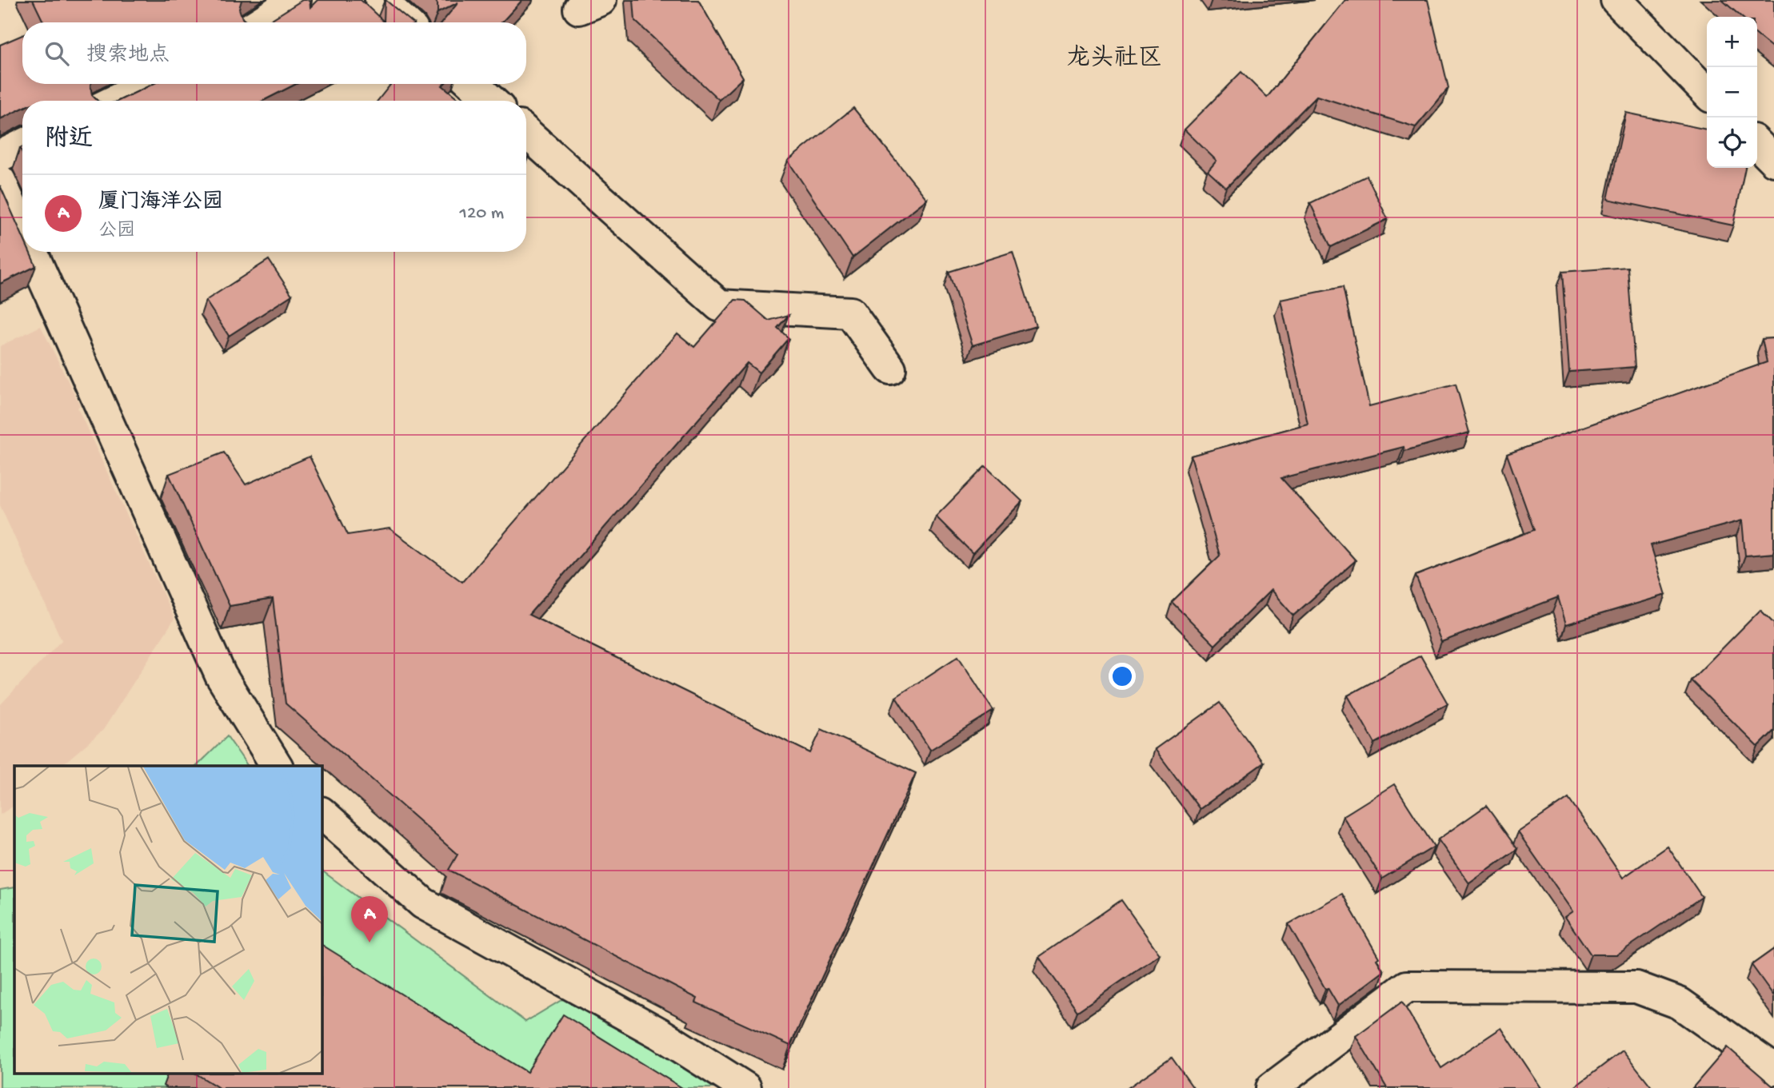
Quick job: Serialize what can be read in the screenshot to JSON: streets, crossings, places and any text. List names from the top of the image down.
{
  "districts": ["龙头社区"],
  "page": {
    "map_buttons": ["+", "−"],
    "search": "搜索地点",
    "heading": "附近",
    "list": [
      {
        "mark": "A",
        "name": "厦门海洋公园",
        "note": "公园",
        "value": "120 m"
      }
    ],
    "pins": "A"
  }
}
